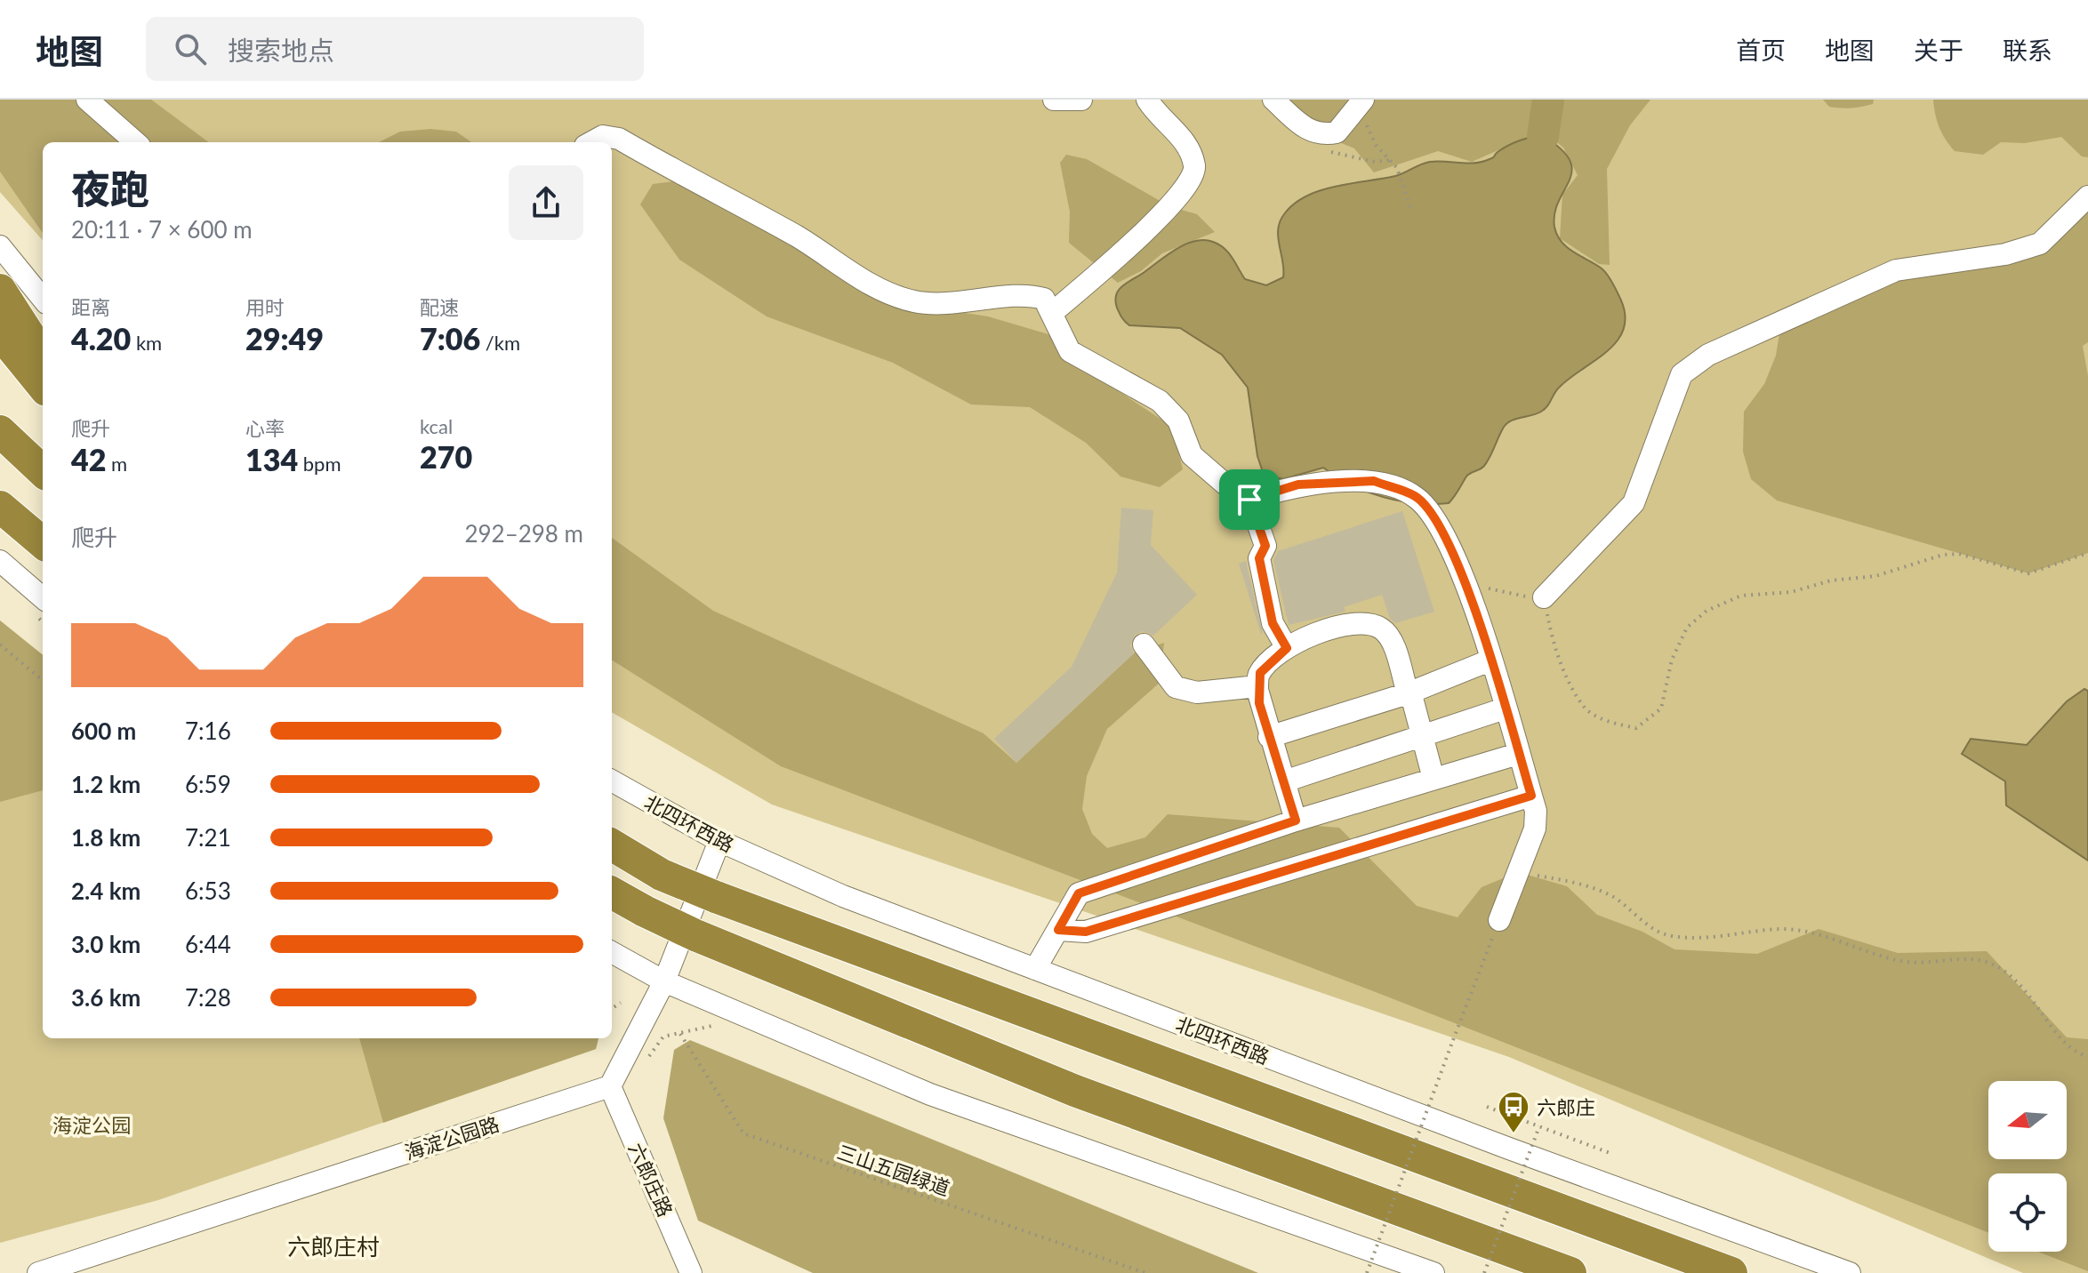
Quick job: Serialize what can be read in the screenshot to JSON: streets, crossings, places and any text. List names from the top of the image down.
{
  "streets": {
    "street": ["北四环西路", "海淀公园路", "六郎庄路"],
    "path": ["三山五园绿道"]
  },
  "crossings": [
    ["海淀公园路", "六郎庄路"]
  ],
  "districts": ["六郎庄村"],
  "parks": ["海淀公园"],
  "places": {
    "bus stop": ["六郎庄"]
  },
  "north": "left",
  "page": {
    "header": "地图",
    "search": "搜索地点",
    "nav": [
      "首页",
      "地图",
      "关于",
      "联系"
    ],
    "heading": ["夜跑", "20:11 · 7 × 600 m"],
    "stats": [
      ["距离", "4.20 km"],
      ["用时", "29:49"],
      ["配速", "7:06 /km"],
      ["爬升", "42 m"],
      ["心率", "134 bpm"],
      ["kcal", "270"]
    ],
    "chart": ["爬升", "292–298 m"],
    "list": [
      {
        "name": "600 m",
        "note": "7:16"
      },
      {
        "name": "1.2 km",
        "note": "6:59"
      },
      {
        "name": "1.8 km",
        "note": "7:21"
      },
      {
        "name": "2.4 km",
        "note": "6:53"
      },
      {
        "name": "3.0 km",
        "note": "6:44"
      },
      {
        "name": "3.6 km",
        "note": "7:28"
      }
    ]
  }
}
